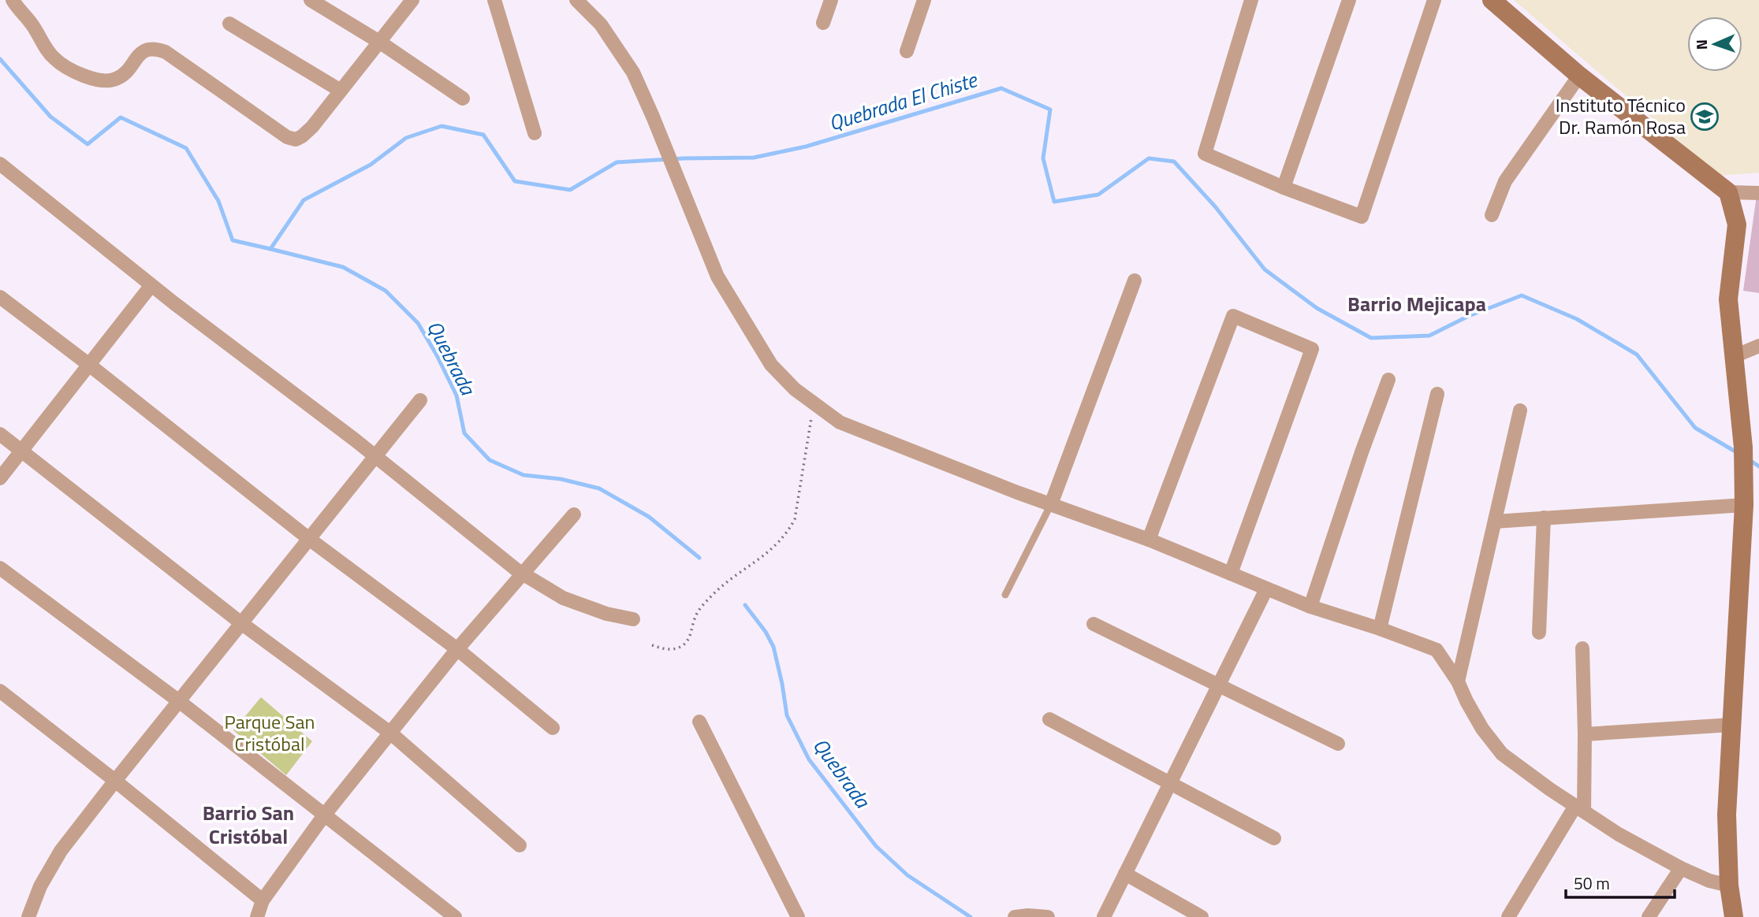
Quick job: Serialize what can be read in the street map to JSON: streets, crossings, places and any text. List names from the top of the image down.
{
  "districts": ["Barrio Mejicapa", "Barrio San Cristóbal"],
  "water": ["Quebrada El Chiste", "Quebrada"],
  "parks": ["Parque San Cristóbal"],
  "places": {
    "school or university": ["Instituto Técnico Dr. Ramón Rosa"]
  },
  "scale_bar": "50 m",
  "north": "left"
}
